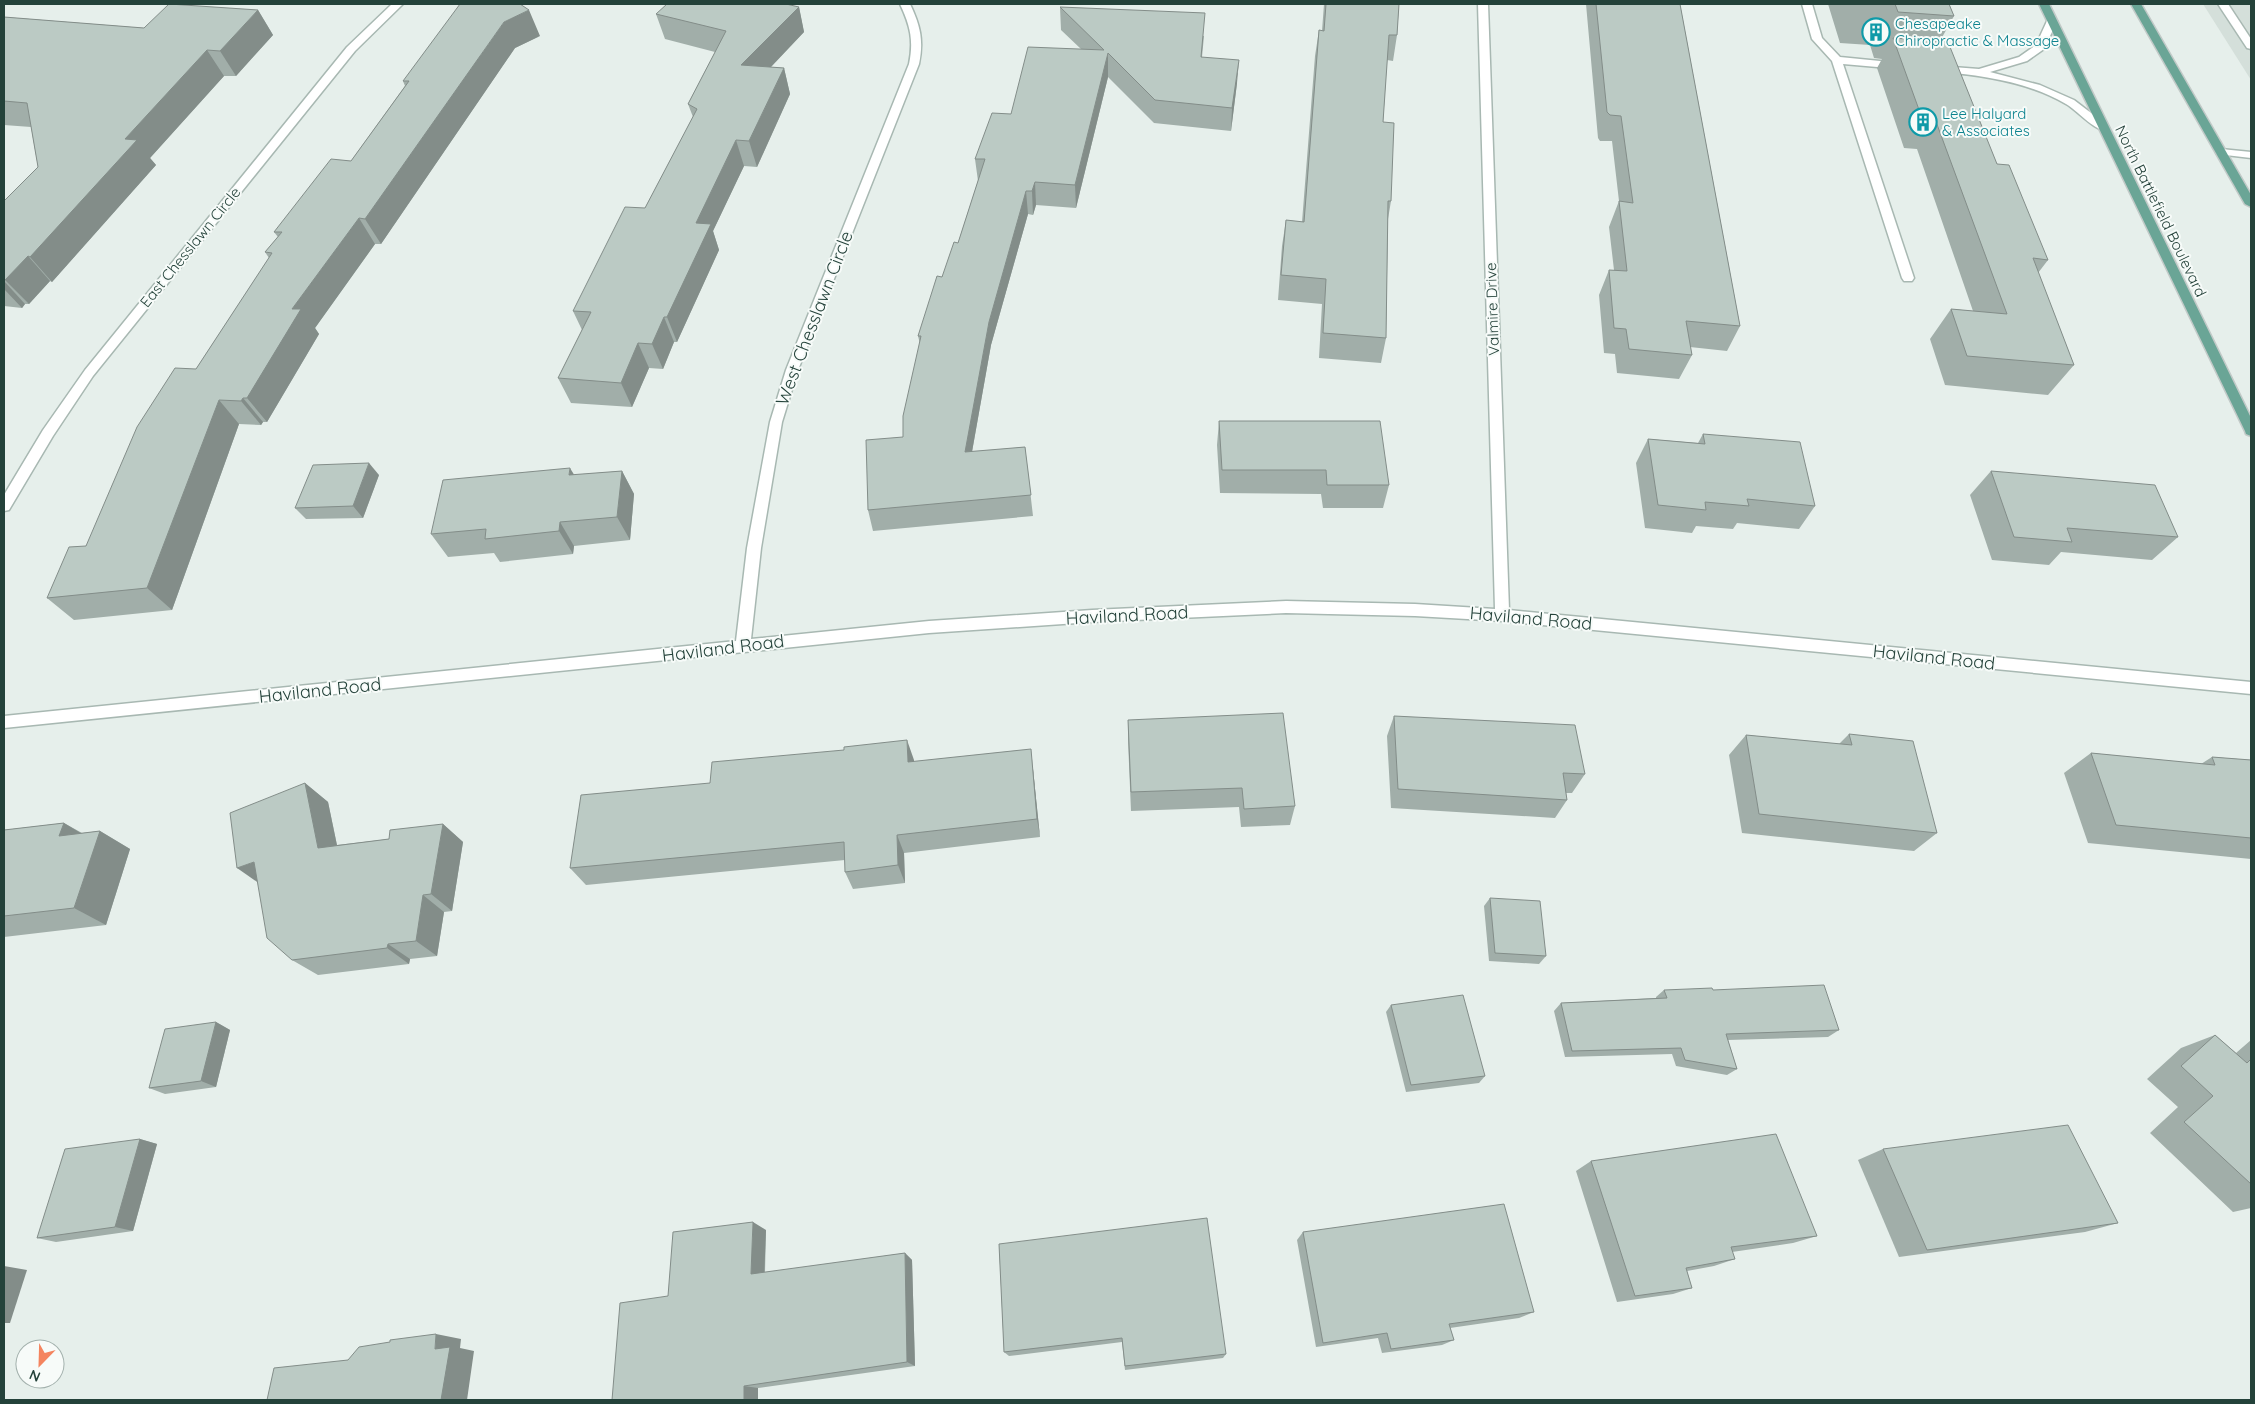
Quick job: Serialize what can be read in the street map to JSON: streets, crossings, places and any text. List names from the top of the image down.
{
  "streets": {
    "main road": ["North Battlefield Boulevard"],
    "street": [
      "East Chesslawn Circle",
      "Valmire Drive",
      "West Chesslawn Circle",
      "Haviland Road"
    ]
  },
  "crossings": [
    ["Valmire Drive", "Haviland Road"],
    ["West Chesslawn Circle", "Haviland Road"]
  ],
  "places": {
    "building": ["Chesapeake Chiropractic & Massage", "Lee Halyard & Associates"]
  },
  "north": "bottom left"
}
